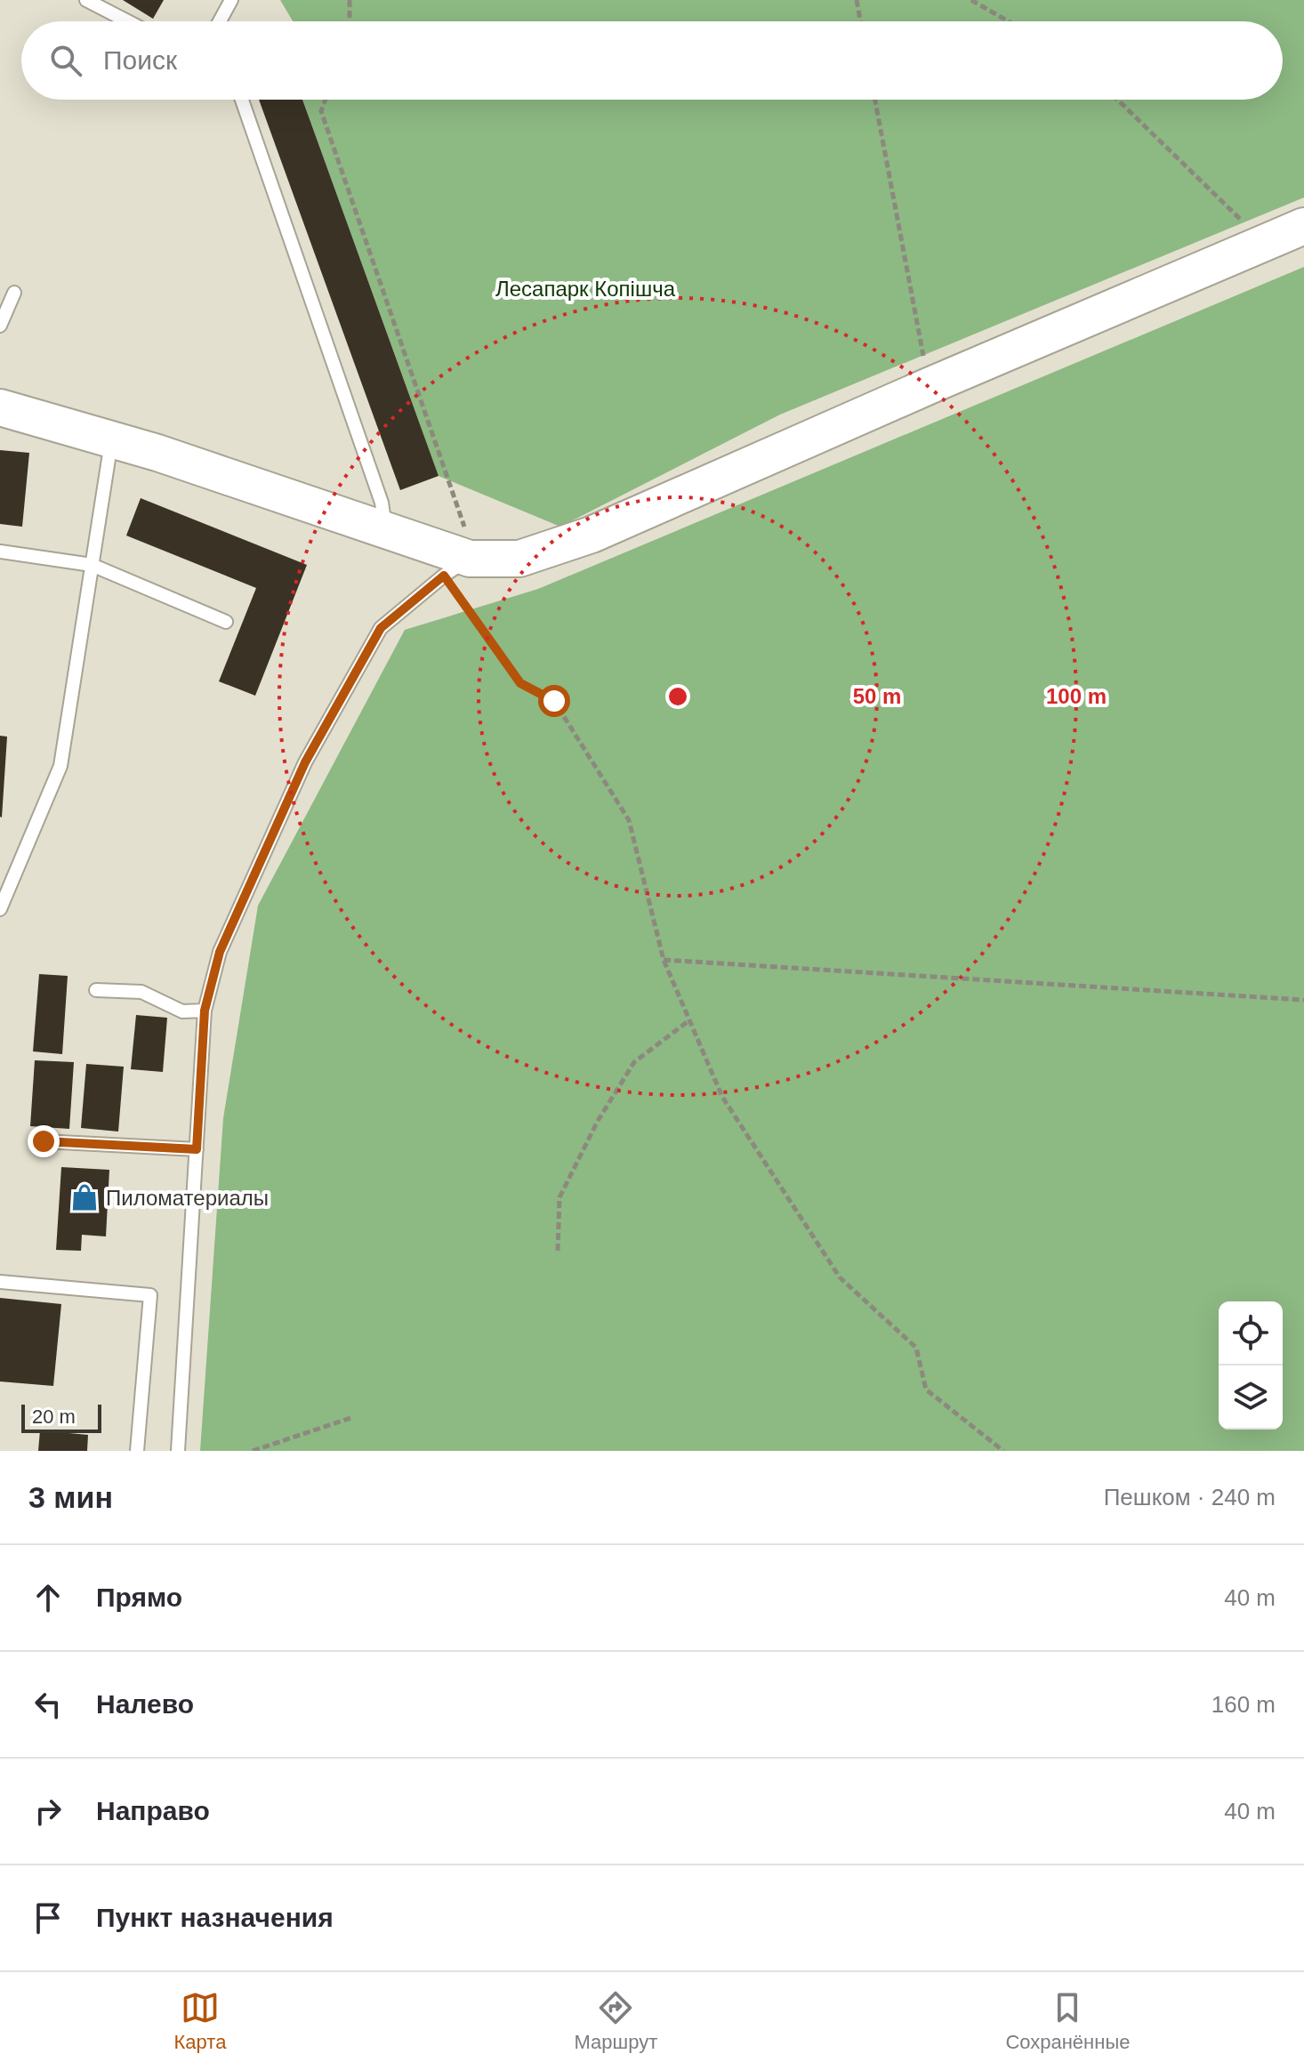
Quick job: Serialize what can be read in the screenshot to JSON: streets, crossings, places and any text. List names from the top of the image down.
{
  "parks": ["Лесапарк Копішча"],
  "places": {
    "shop": ["Пиломатериалы"]
  },
  "scale_bar": "20 m",
  "page": {
    "search": "Поиск",
    "scale": "20 m",
    "heading": ["3 мин", "Пешком · 240 m"],
    "list": [
      ["Прямо", "40 m"],
      ["Налево", "160 m"],
      ["Направо", "40 m"],
      "Пункт назначения"
    ],
    "nav": ["Карта", "Маршрут", "Сохранённые"]
  },
  "rings": ["50 m", "100 m"]
}
